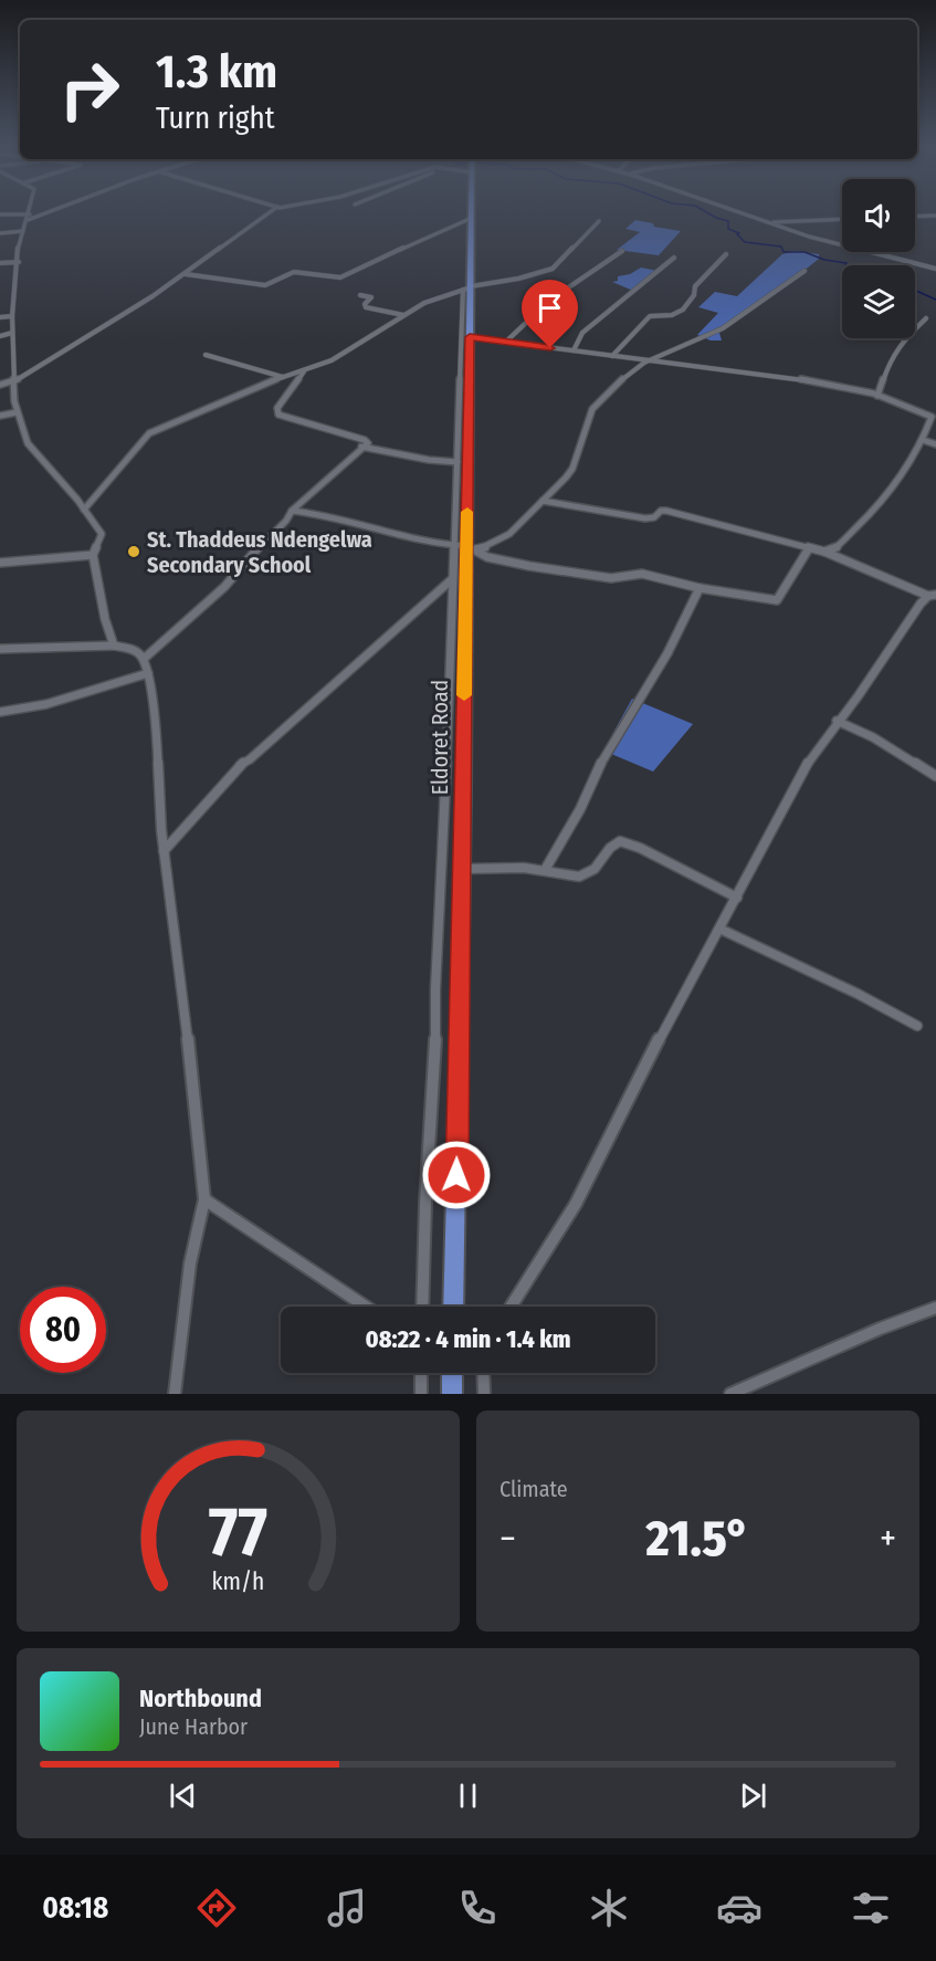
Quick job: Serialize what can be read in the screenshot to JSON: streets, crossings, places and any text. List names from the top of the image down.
{
  "streets": {
    "highway": ["Eldoret Road"]
  },
  "places": ["St. Thaddeus Ndengelwa Secondary School"],
  "page": {
    "turn": ["1.3 km", "Turn right"],
    "limit": "80",
    "trip": "08:22 · 4 min · 1.4 km",
    "tile": "Climate",
    "heat": ["−", "21.5°", "+"],
    "song": ["Northbound", "June Harbor"],
    "tabs": "08:18",
    "gauge": ["77", "km/h"]
  }
}
